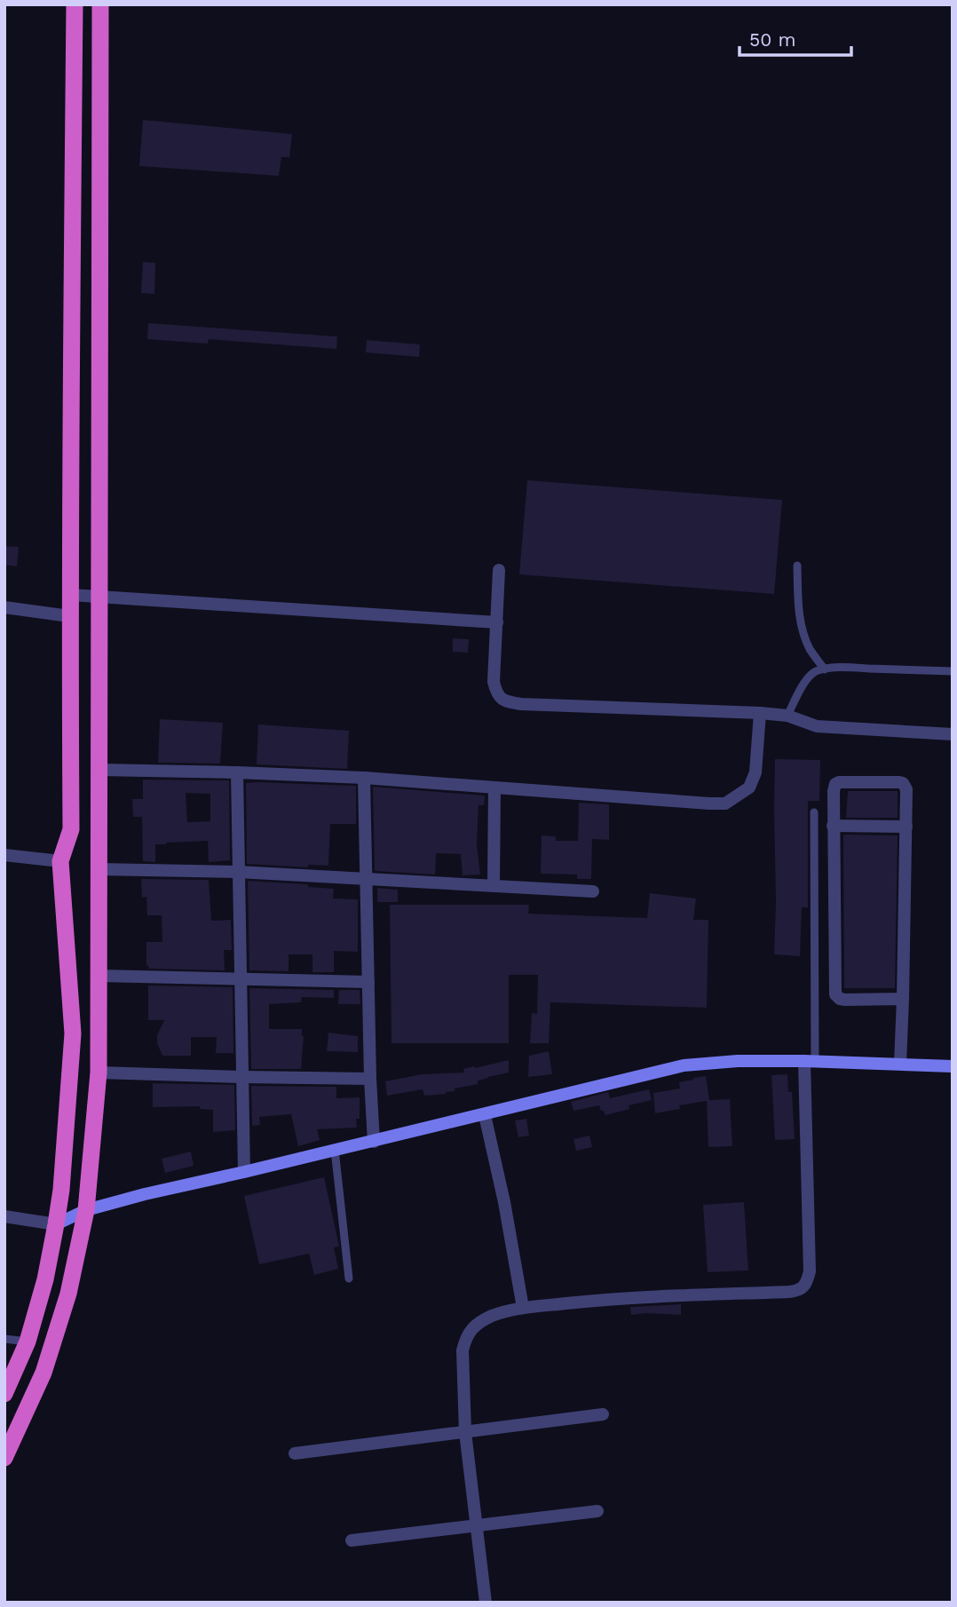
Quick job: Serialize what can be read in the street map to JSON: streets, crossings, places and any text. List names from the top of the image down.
{
  "scale_bar": "50 m"
}
